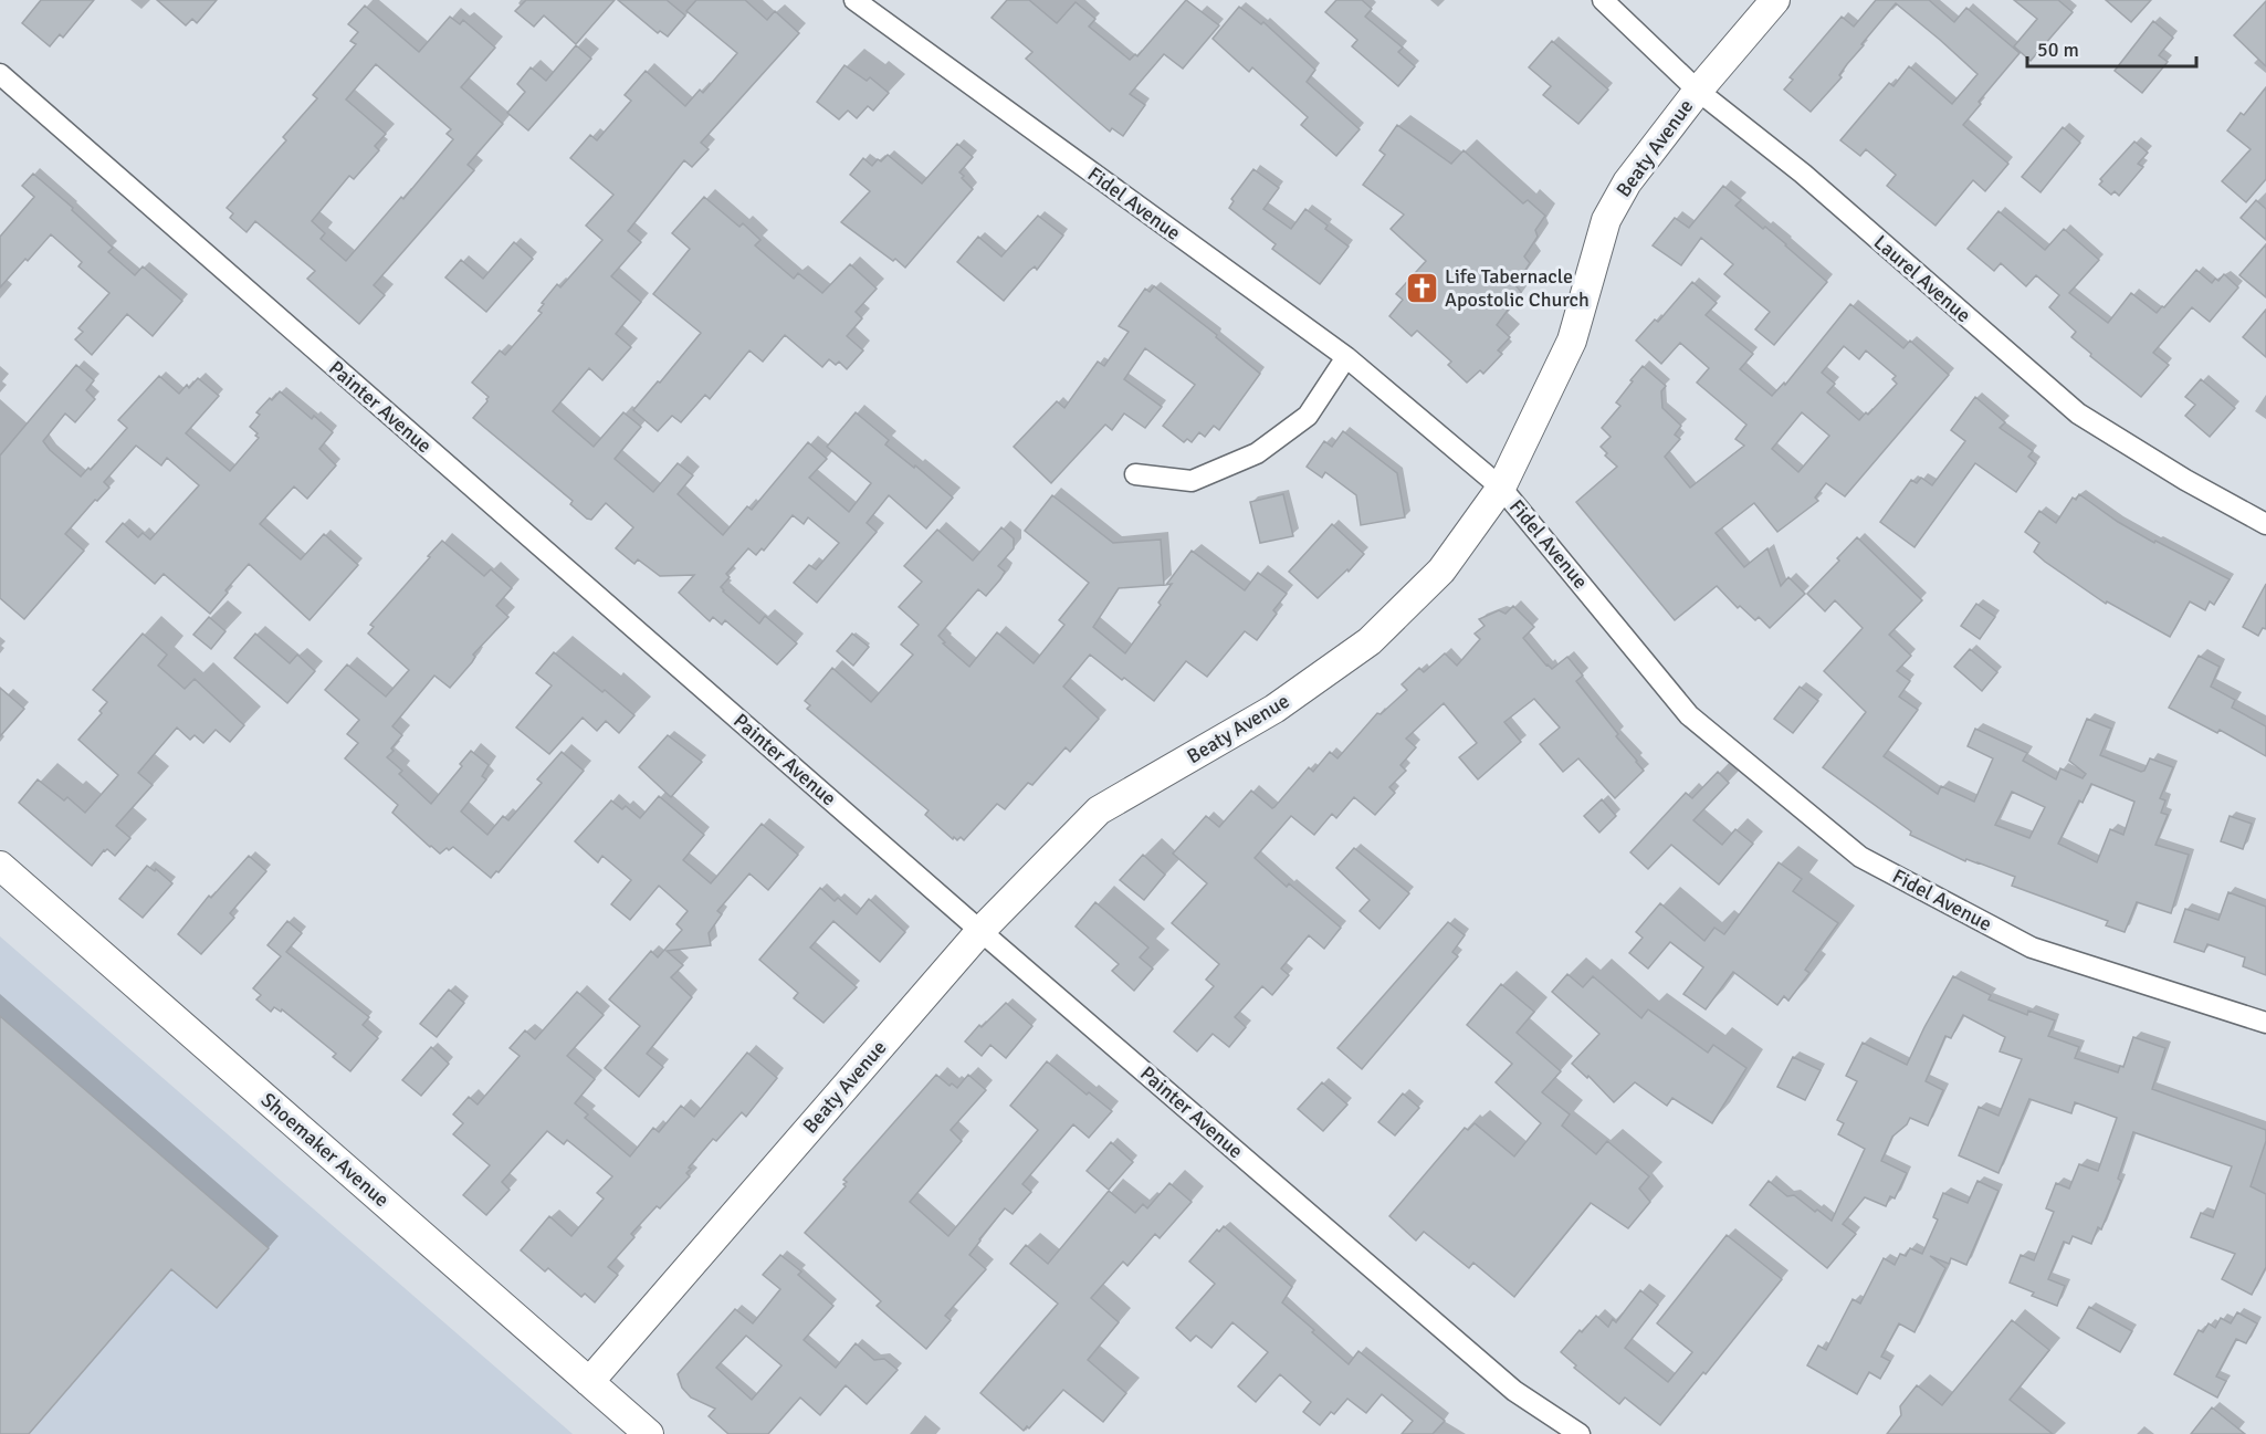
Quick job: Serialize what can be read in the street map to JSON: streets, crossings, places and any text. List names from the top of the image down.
{
  "streets": {
    "street": [
      "Beaty Avenue",
      "Fidel Avenue",
      "Laurel Avenue",
      "Painter Avenue",
      "Shoemaker Avenue"
    ]
  },
  "crossings": [
    ["Beaty Avenue", "Fidel Avenue"],
    ["Beaty Avenue", "Laurel Avenue"],
    ["Beaty Avenue", "Painter Avenue"],
    ["Beaty Avenue", "Shoemaker Avenue"]
  ],
  "places": {
    "church": ["Life Tabernacle Apostolic Church"]
  },
  "scale_bar": "50 m"
}
